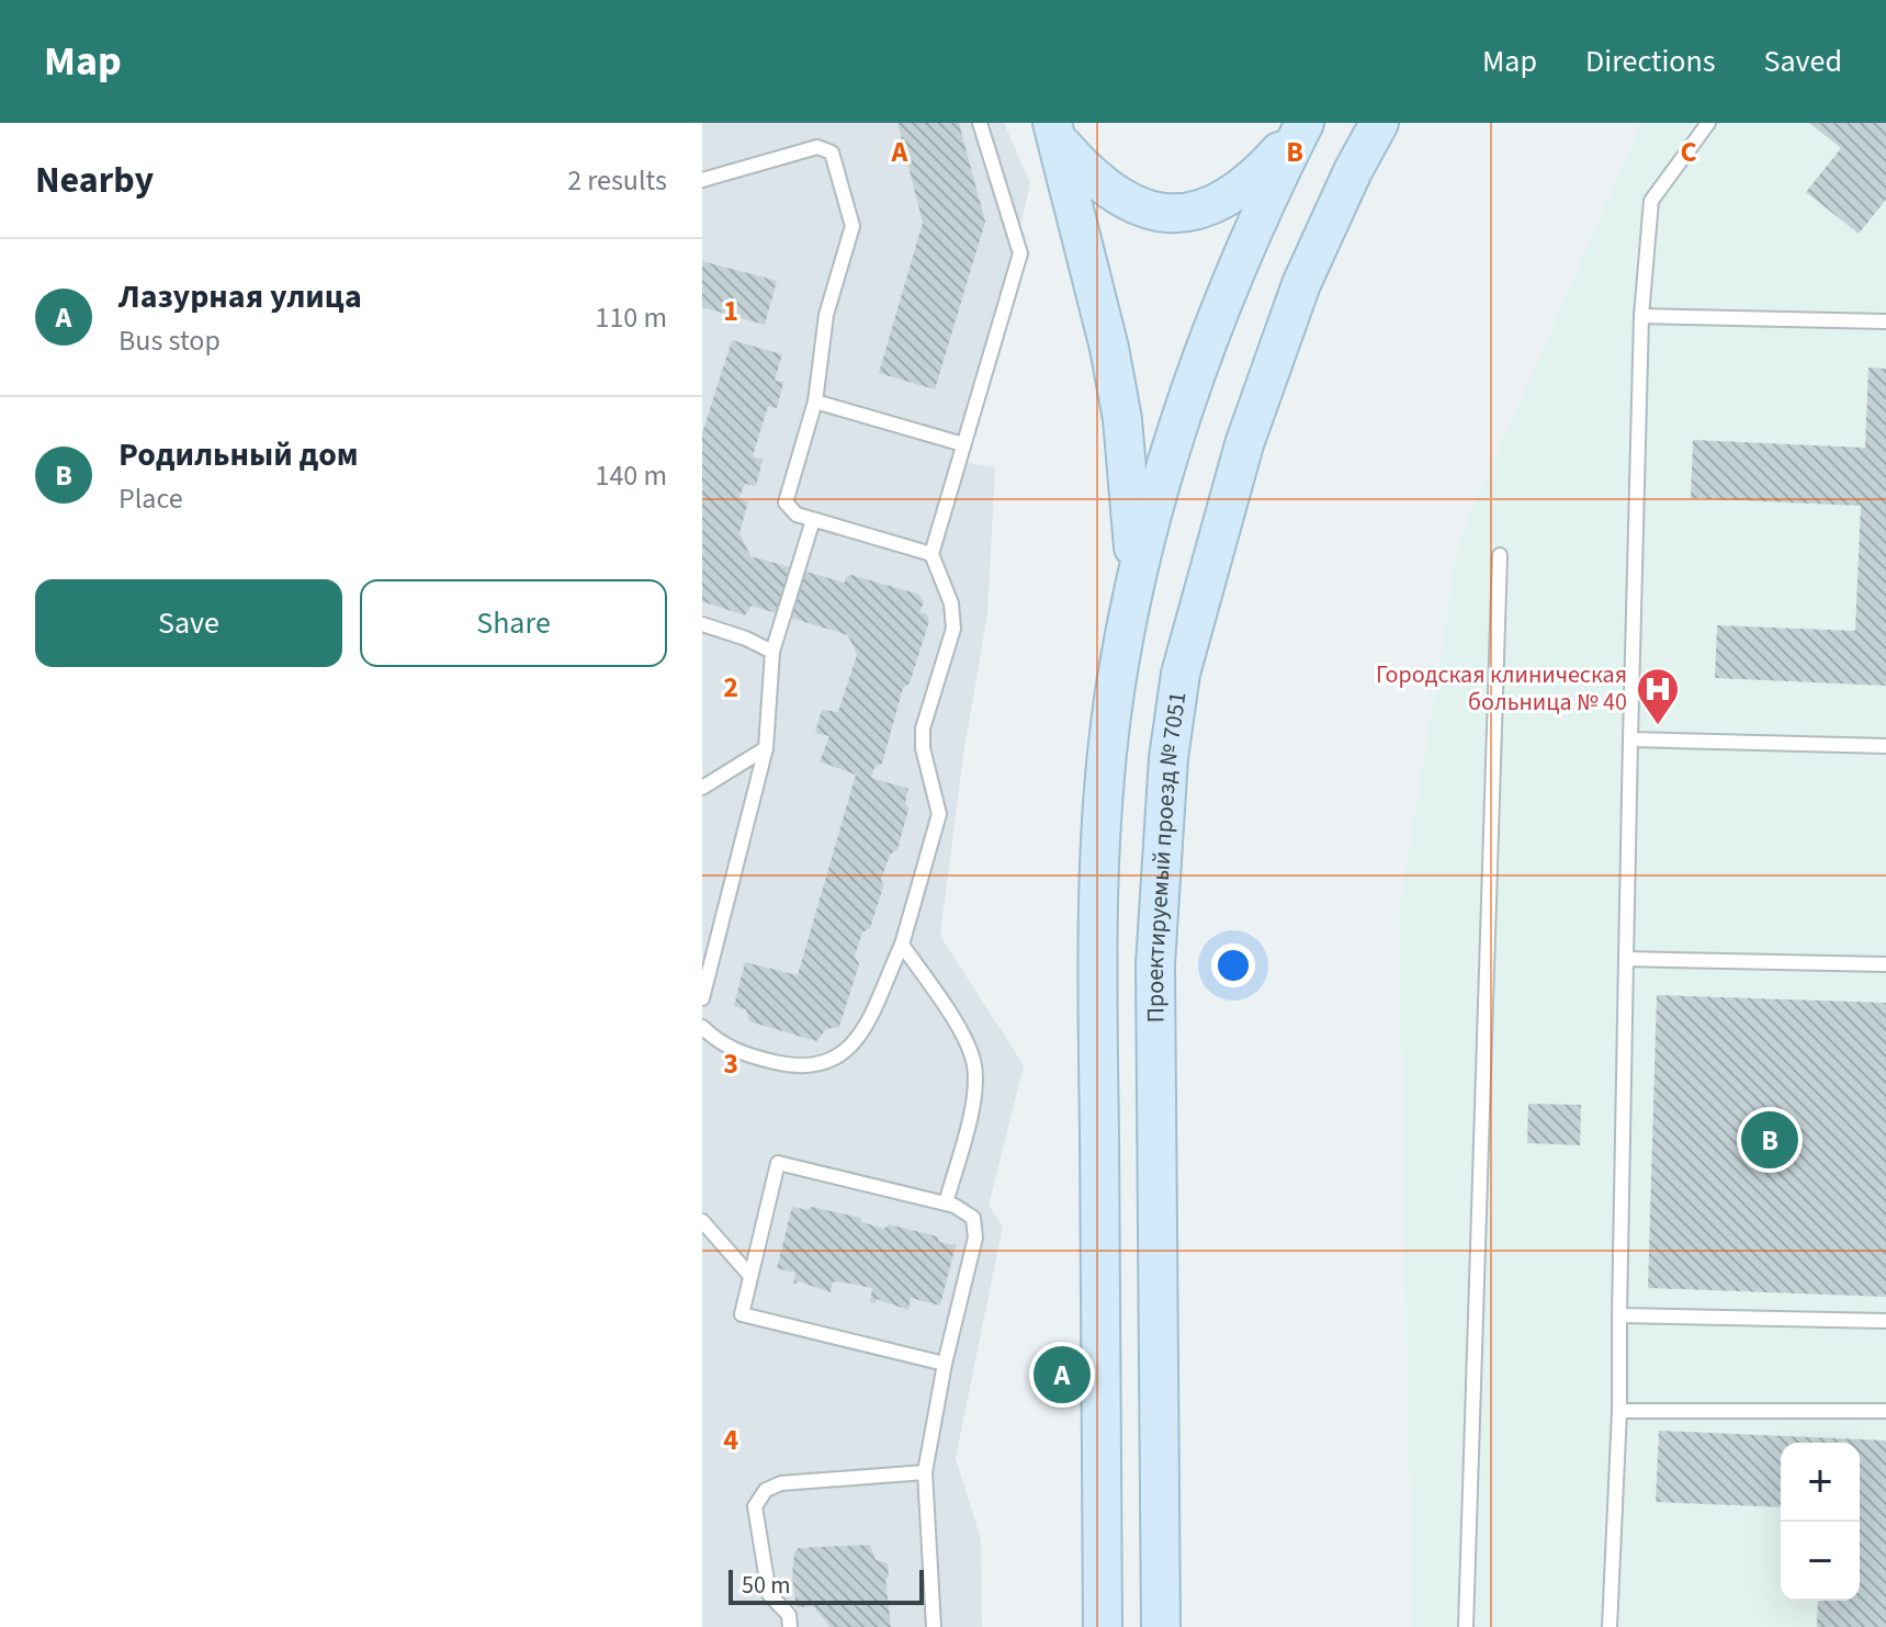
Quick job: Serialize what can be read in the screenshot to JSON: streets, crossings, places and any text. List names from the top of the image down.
{
  "streets": {
    "main road": ["Проектируемый проезд № 7051"]
  },
  "places": {
    "hospital": ["Городская клиническая больница № 40"]
  },
  "scale_bar": "50 m",
  "page": {
    "header": "Map",
    "nav": ["Map", "Directions", "Saved"],
    "heading": ["Nearby", "2 results"],
    "list": [
      {
        "mark": "A",
        "name": "Лазурная улица",
        "note": "Bus stop",
        "value": "110 m"
      },
      {
        "mark": "B",
        "name": "Родильный дом",
        "note": "Place",
        "value": "140 m"
      }
    ],
    "buttons": ["Save", "Share"],
    "pins": ["B", "A"],
    "map_buttons": ["+", "−"],
    "scale": "50 m"
  },
  "grid": {
    "columns": ["A", "B", "C"],
    "rows": [
      "1",
      "2",
      "3",
      "4"
    ]
  }
}
